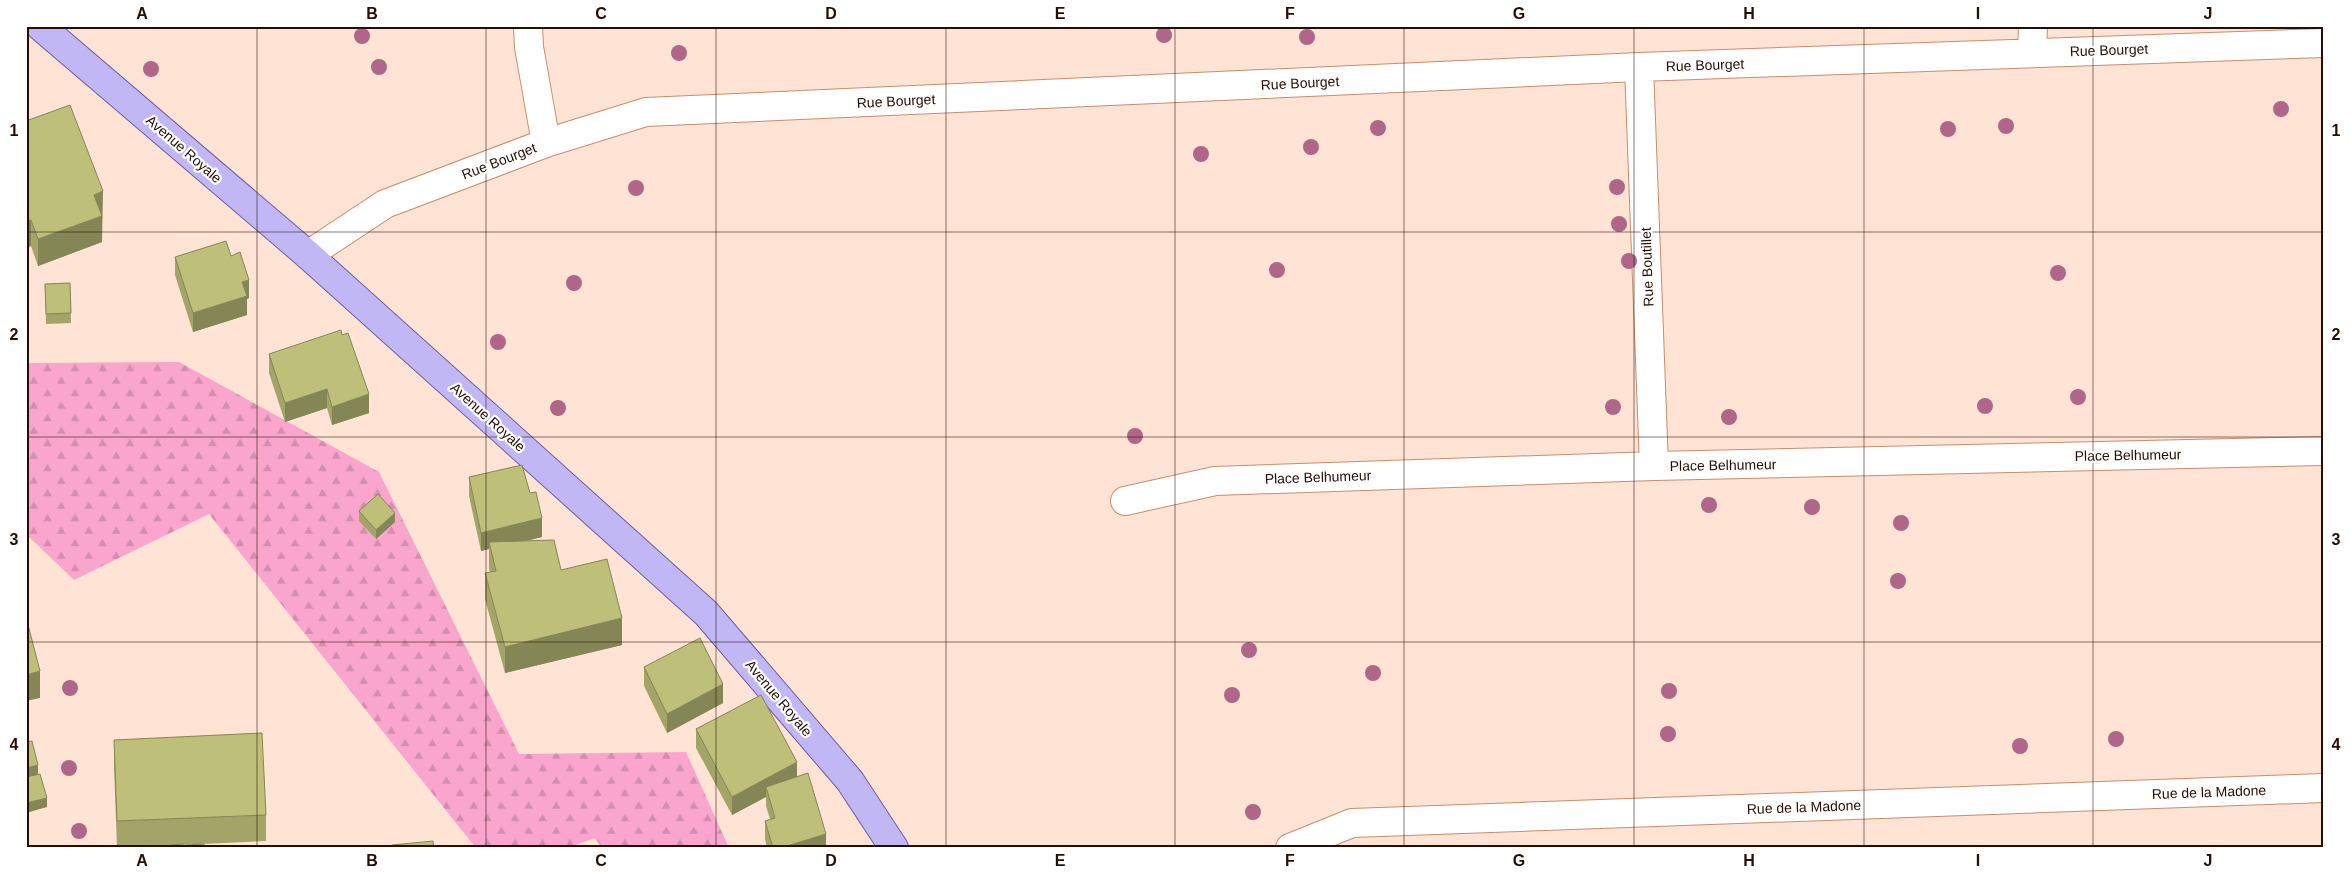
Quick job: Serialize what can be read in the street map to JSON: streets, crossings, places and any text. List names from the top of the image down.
{
  "streets": {
    "main road": ["Avenue Royale"],
    "street": [
      "Rue Bourget",
      "Rue Boutillet",
      "Place Belhumeur",
      "Rue de la Madone"
    ]
  },
  "crossings": [
    ["Rue Bourget", "Avenue Royale"],
    ["Rue Bourget", "Rue Boutillet"],
    ["Rue Boutillet", "Place Belhumeur"]
  ],
  "grid": {
    "columns": [
      "A",
      "B",
      "C",
      "D",
      "E",
      "F",
      "G",
      "H",
      "I",
      "J"
    ],
    "rows": [
      "1",
      "2",
      "3",
      "4"
    ]
  }
}
